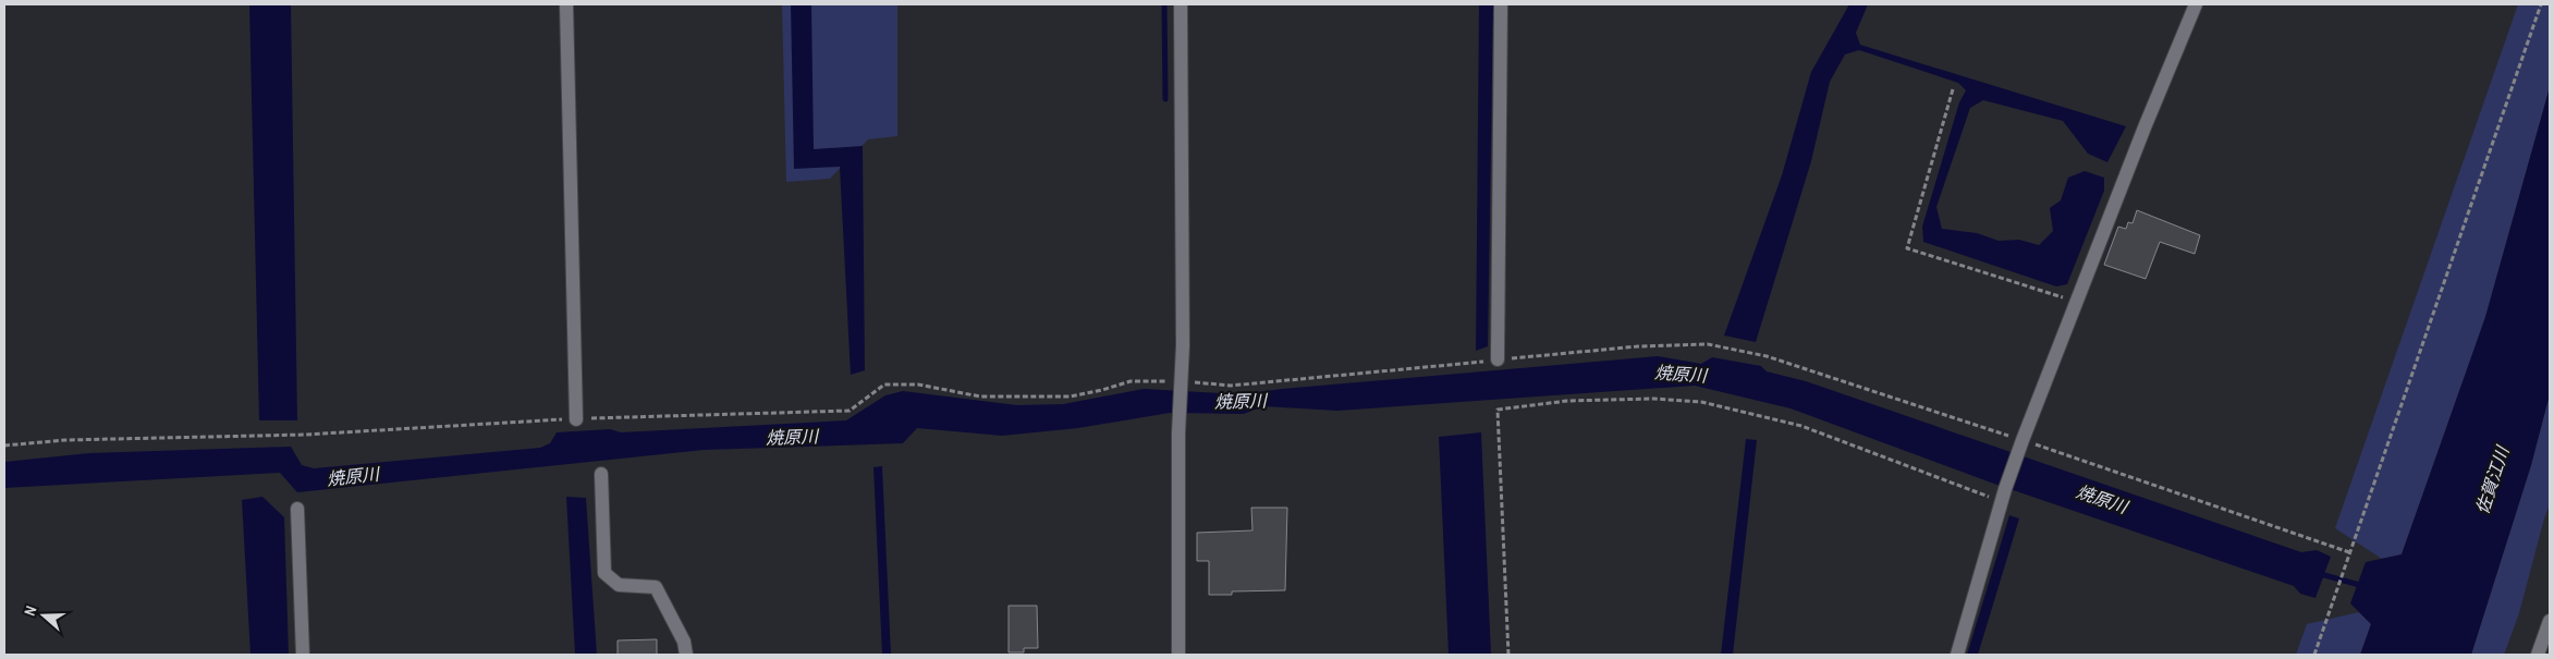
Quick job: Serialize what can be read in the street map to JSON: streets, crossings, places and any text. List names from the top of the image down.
{
  "water": ["焼原川", "佐賀江川"],
  "north": "left"
}
